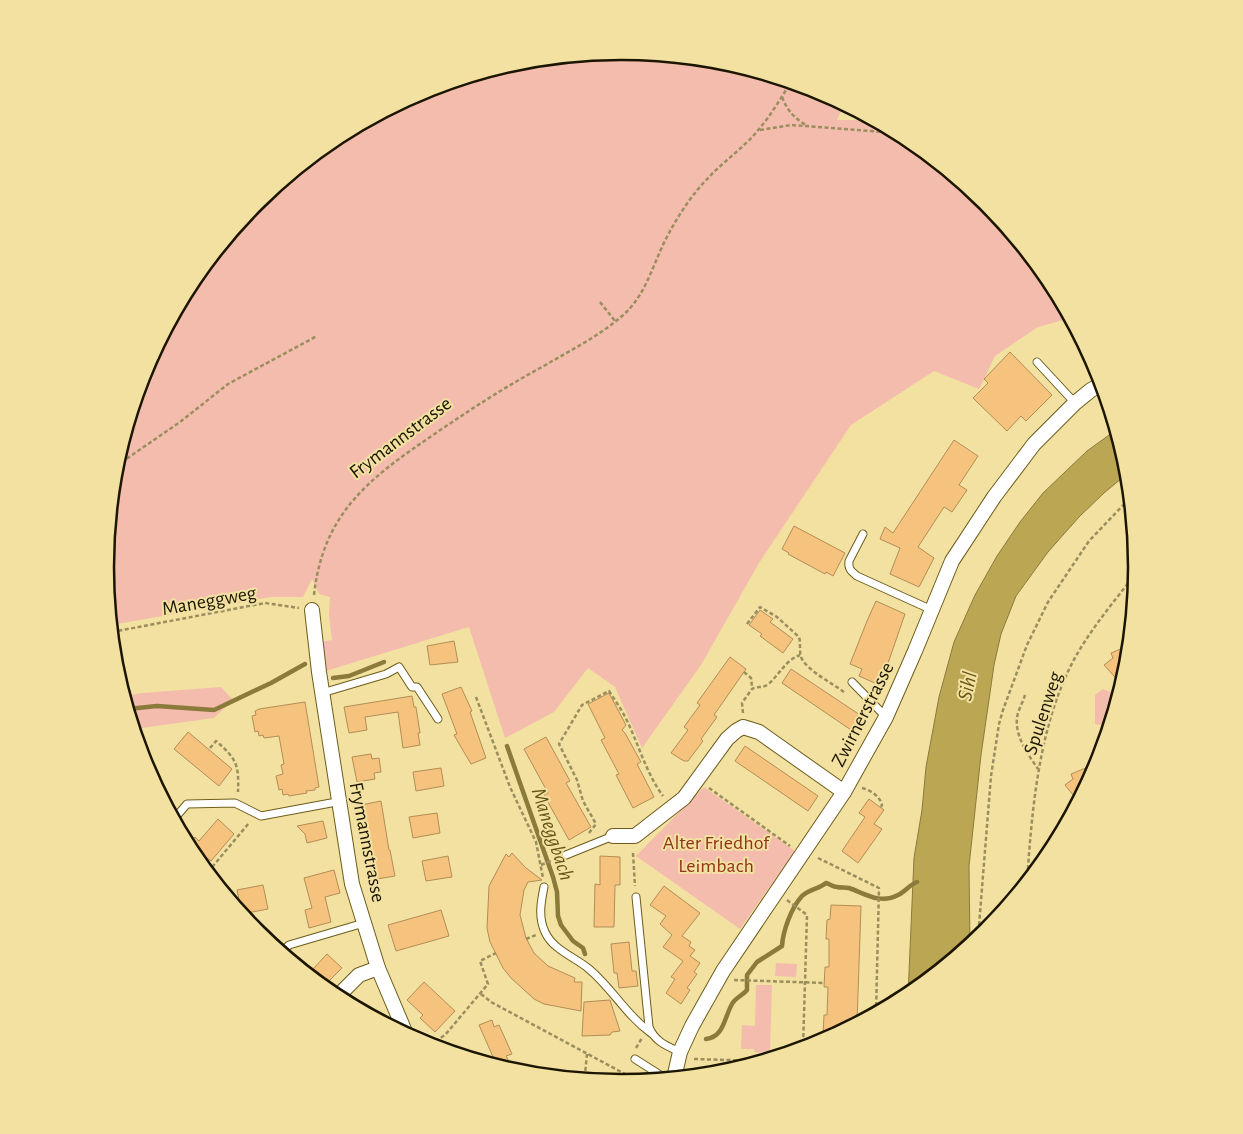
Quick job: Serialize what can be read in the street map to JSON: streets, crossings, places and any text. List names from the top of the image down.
{
  "streets": {
    "street": ["Frymannstrasse", "Zwirnerstrasse"],
    "path": ["Maneggweg", "Spulenweg"]
  },
  "crossings": [
    ["Frymannstrasse", "Maneggweg"]
  ],
  "water": ["Sihl", "Maneggbach"],
  "parks": ["Alter Friedhof Leimbach"]
}
